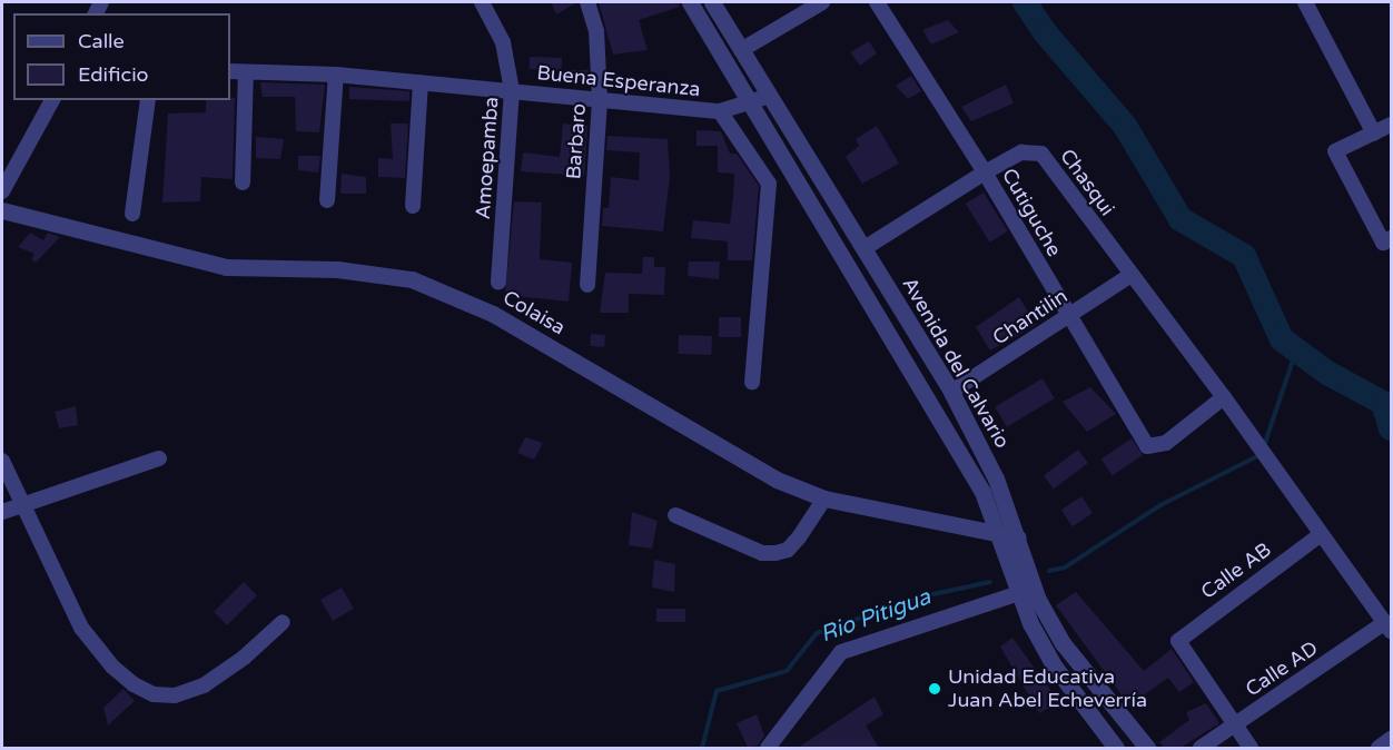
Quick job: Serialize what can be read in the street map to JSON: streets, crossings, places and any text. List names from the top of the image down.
{
  "streets": {
    "street": [
      "Buena Esperanza",
      "Barbaro",
      "Amoepamba",
      "Chasqui",
      "Cutiguche",
      "Colaisa",
      "Chantilin",
      "Avenida del Calvario",
      "Calle AB",
      "Calle AD"
    ]
  },
  "crossings": [
    ["Buena Esperanza", "Barbaro"],
    ["Buena Esperanza", "Amoepamba"],
    ["Chasqui", "Cutiguche"],
    ["Chasqui", "Chantilin"],
    ["Chasqui", "Avenida del Calvario"],
    ["Chasqui", "Calle AB"],
    ["Chasqui", "Calle AD"],
    ["Cutiguche", "Chantilin"],
    ["Colaisa", "Avenida del Calvario"],
    ["Chantilin", "Avenida del Calvario"],
    ["Calle AB", "Calle AD"]
  ],
  "water": ["Rio Pitigua"],
  "places": ["Unidad Educativa Juan Abel Echeverría"],
  "legend": ["Calle", "Edificio"]
}
